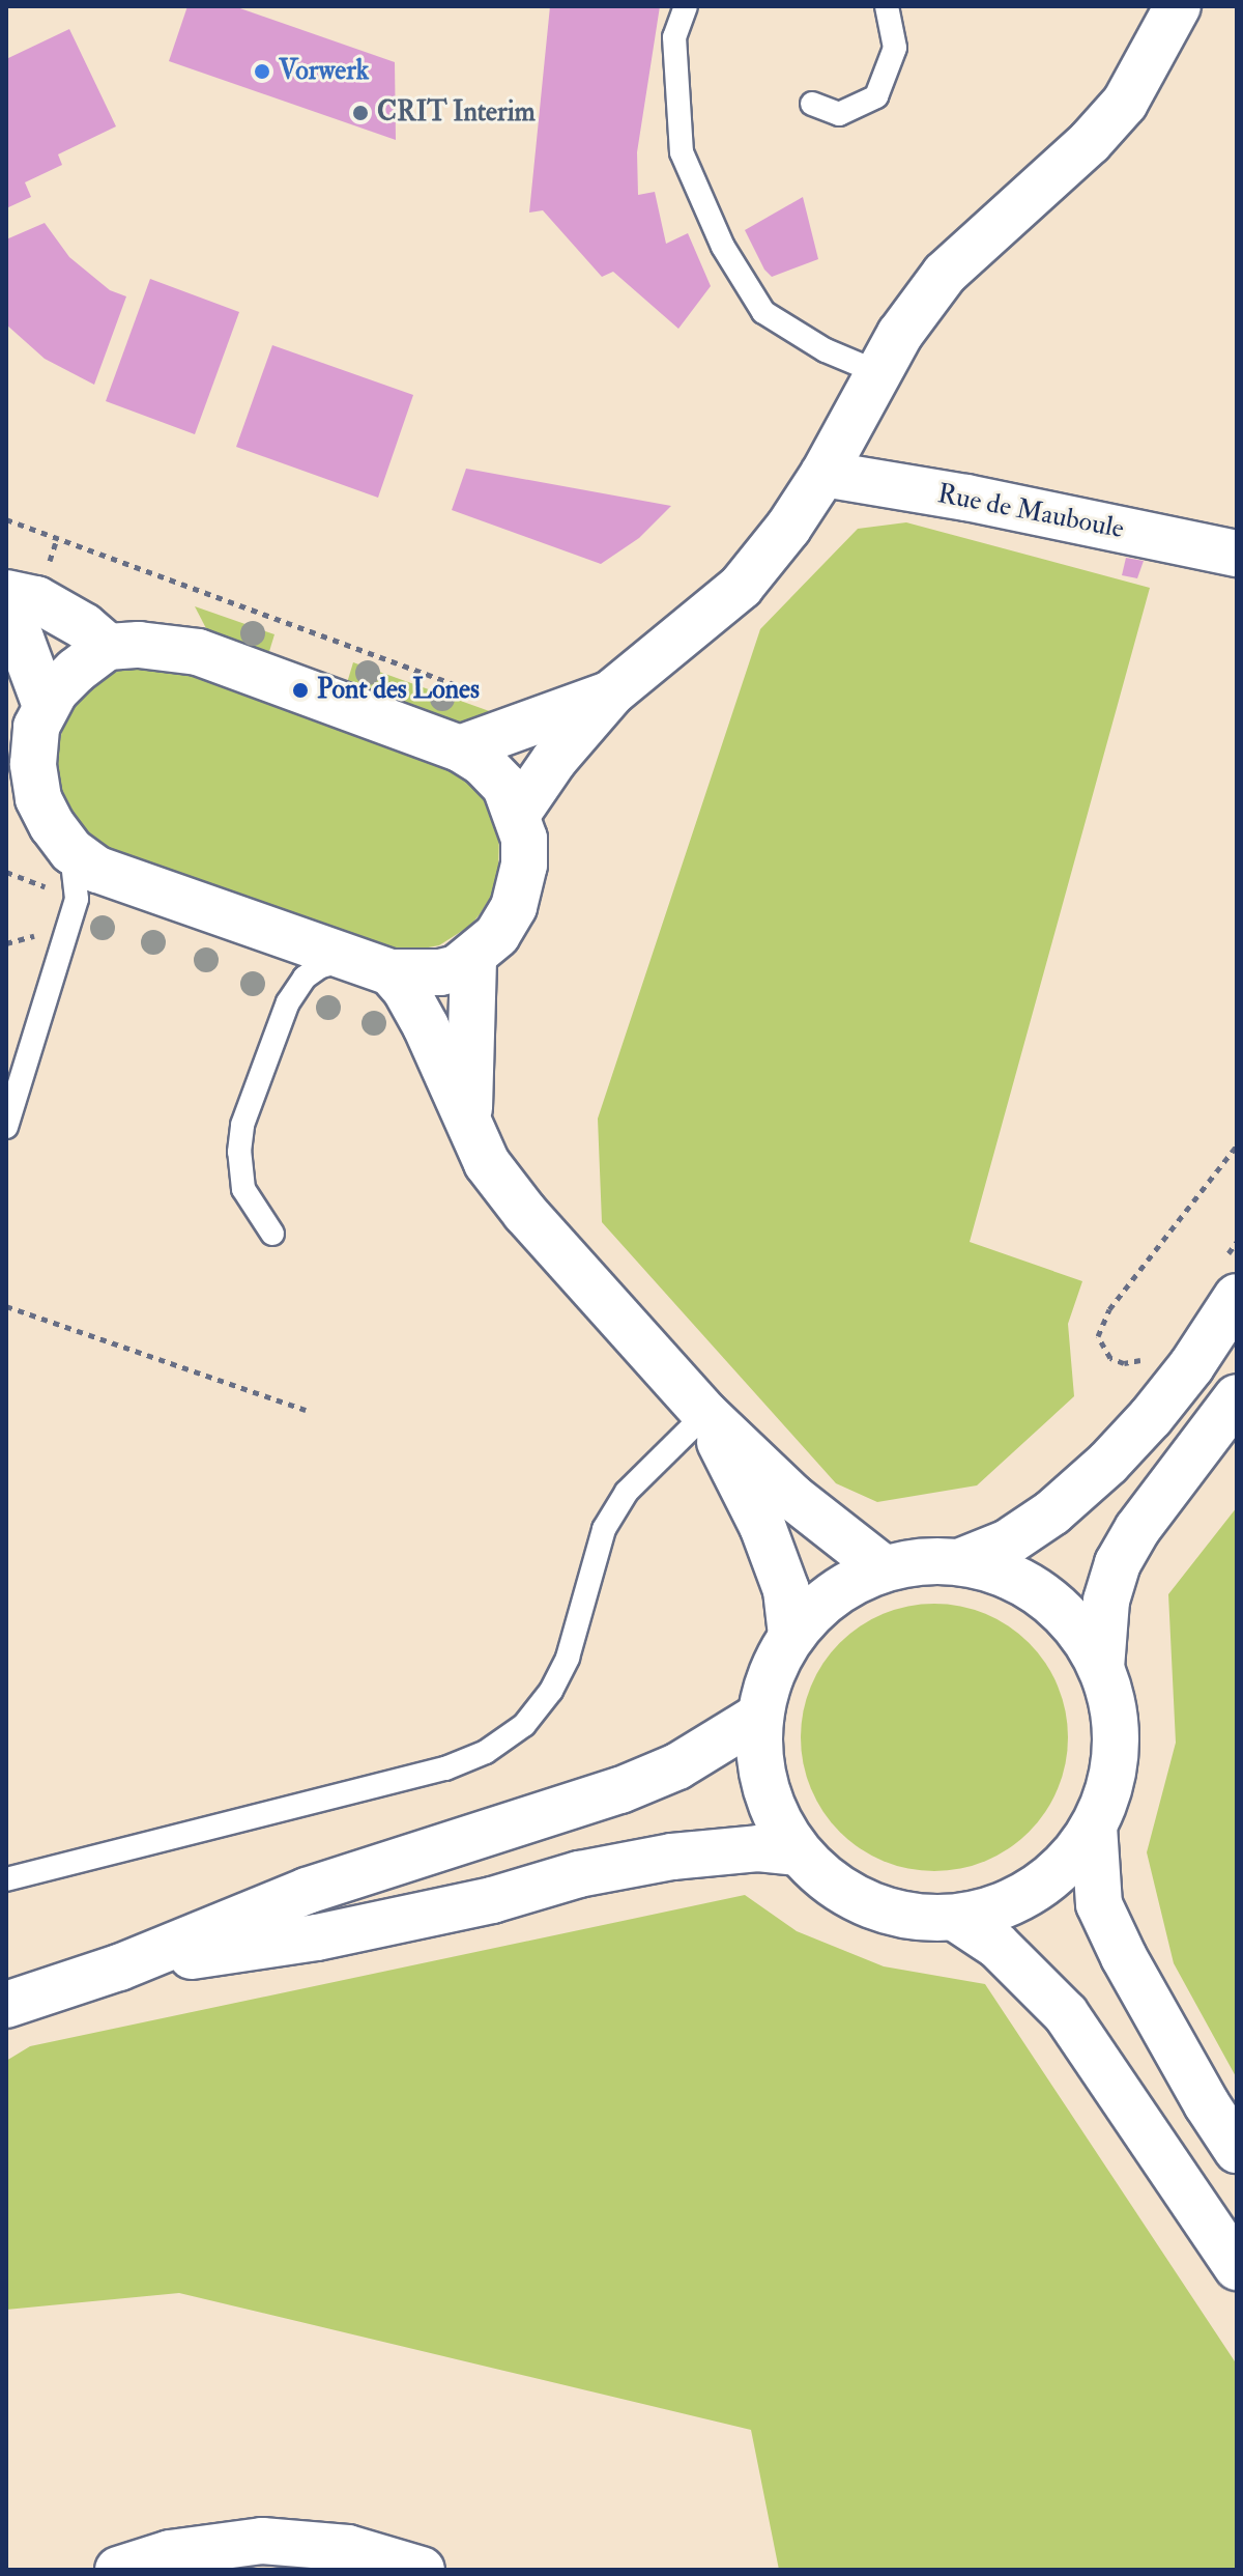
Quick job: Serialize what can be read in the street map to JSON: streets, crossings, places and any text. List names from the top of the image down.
{
  "streets": {
    "main road": ["Rue de Mauboule"]
  },
  "places": ["Vorwerk", "CRIT Interim", "Pont des Lones"]
}
